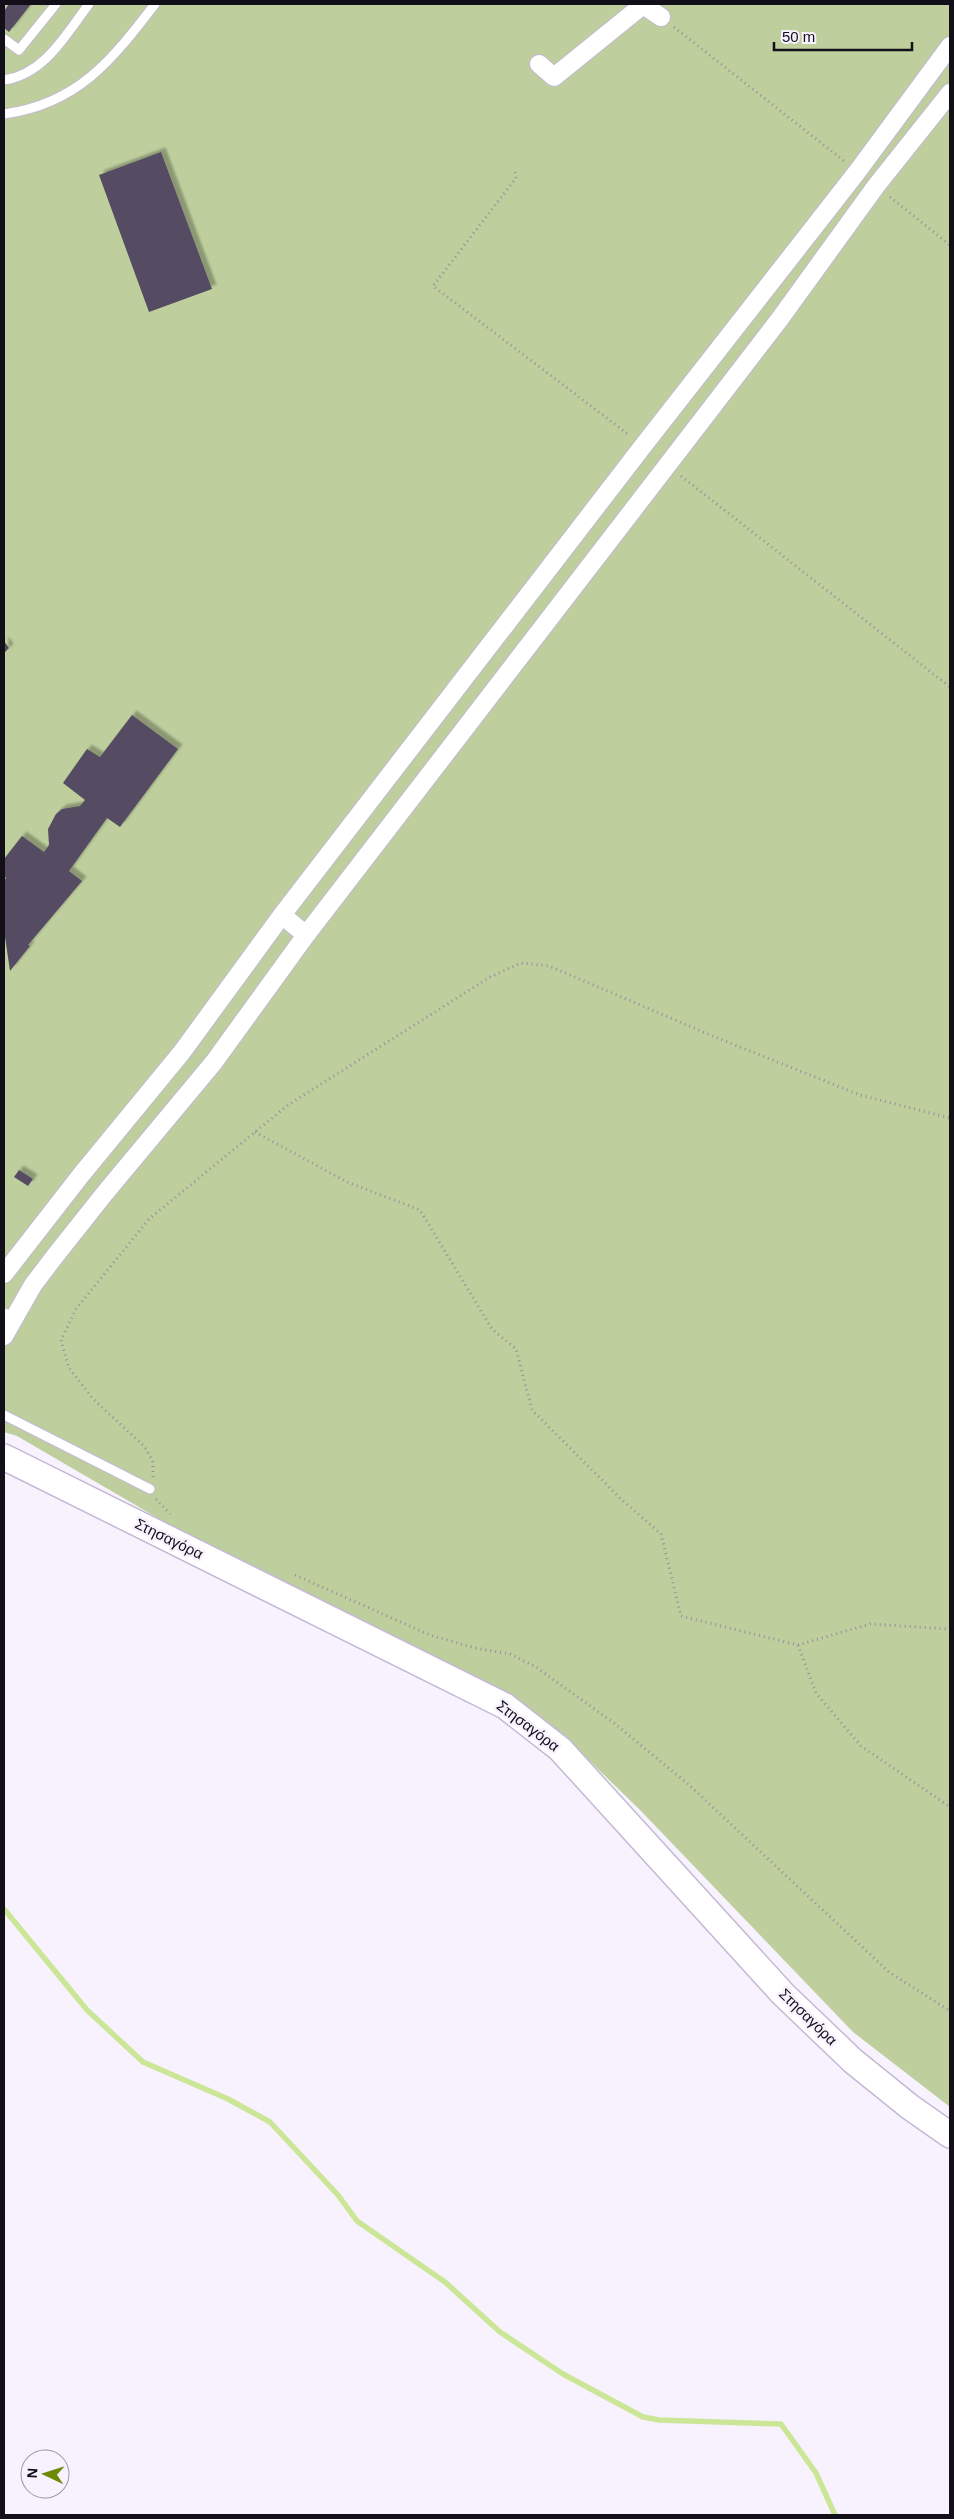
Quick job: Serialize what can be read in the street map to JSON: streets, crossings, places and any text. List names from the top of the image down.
{
  "streets": {
    "street": ["Στησαγόρα"]
  },
  "scale_bar": "50 m",
  "north": "left"
}
